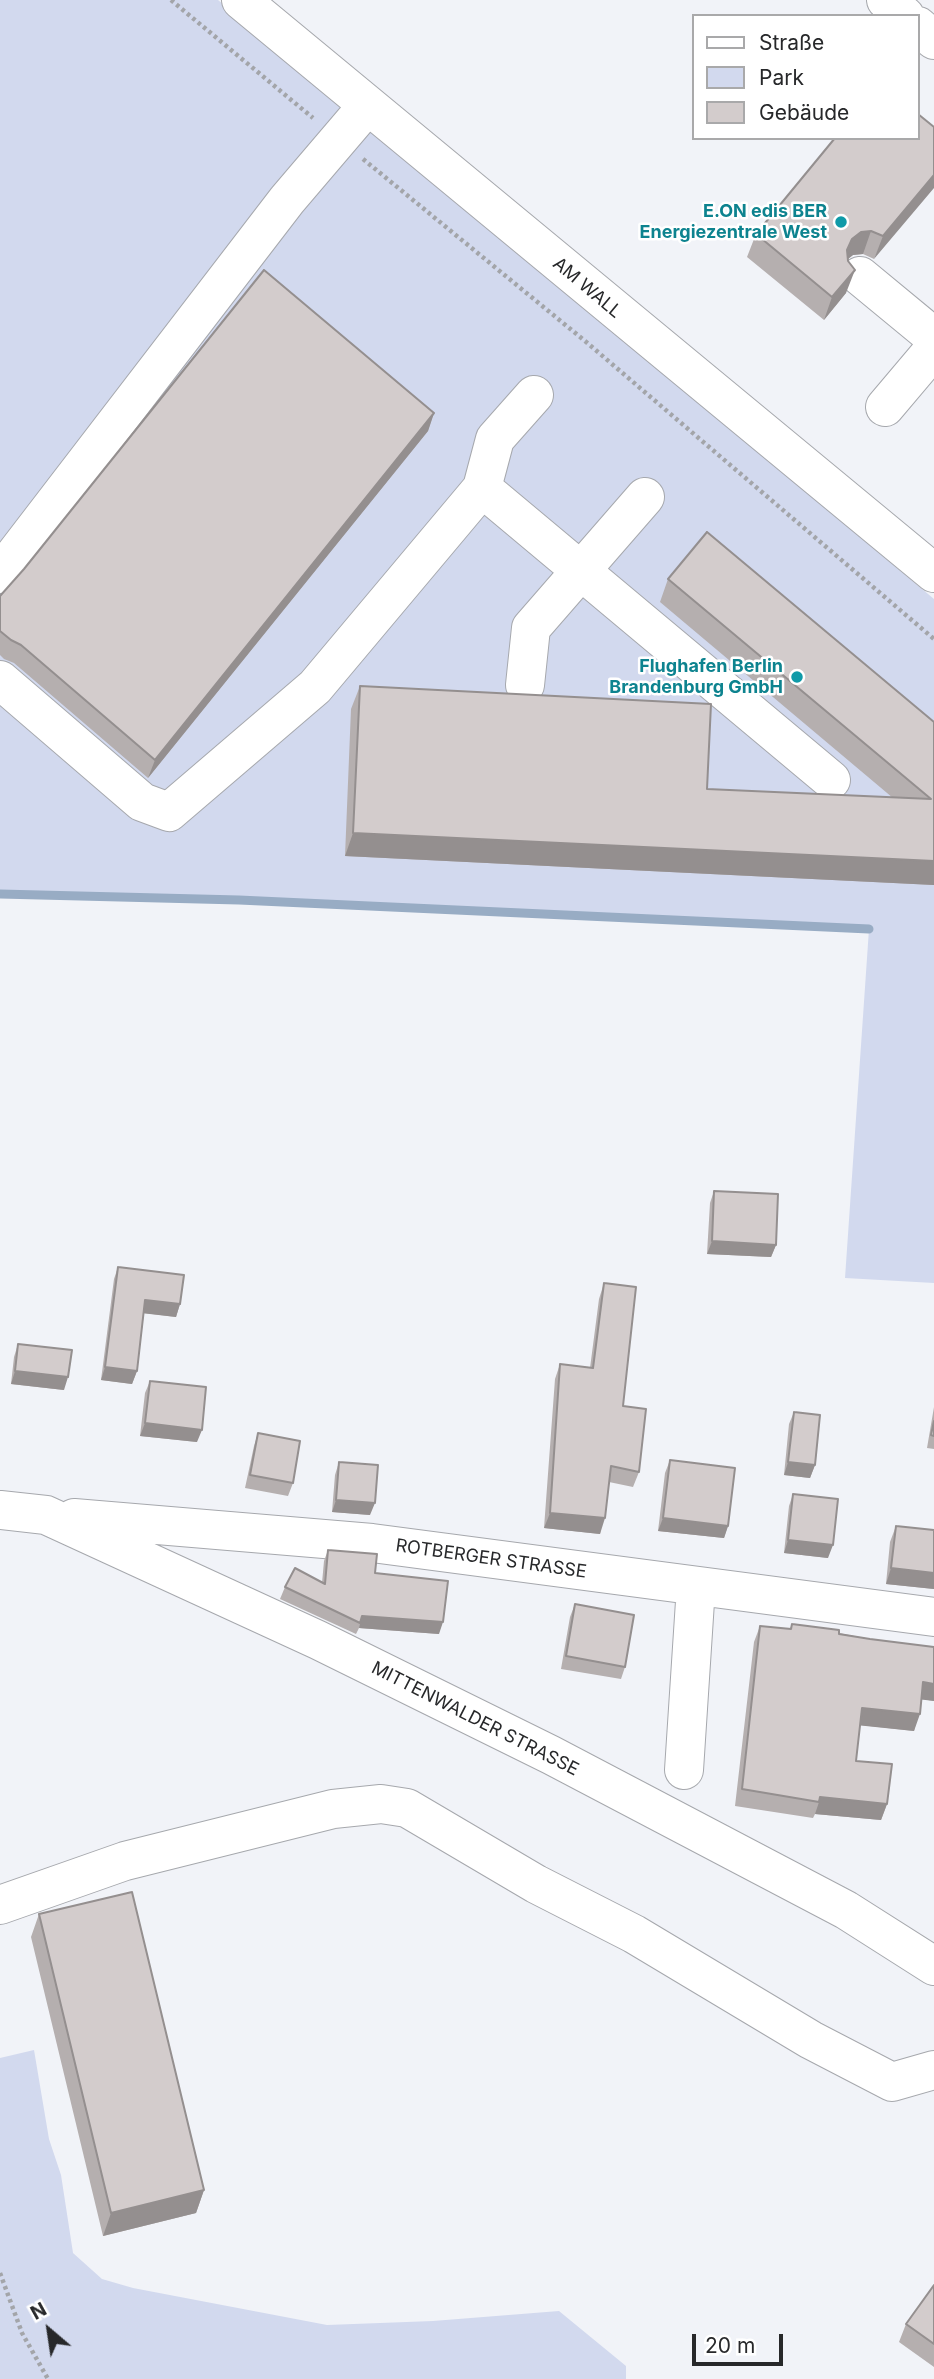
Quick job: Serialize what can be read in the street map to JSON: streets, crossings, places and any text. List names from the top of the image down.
{
  "streets": {
    "street": ["AM WALL", "ROTBERGER STRASSE", "MITTENWALDER STRASSE"]
  },
  "crossings": [
    ["ROTBERGER STRASSE", "MITTENWALDER STRASSE"]
  ],
  "places": ["E.ON edis BER Energiezentrale West", "Flughafen Berlin Brandenburg GmbH"],
  "legend": ["Straße", "Park", "Gebäude"],
  "scale_bar": "20 m",
  "north": "top left"
}
